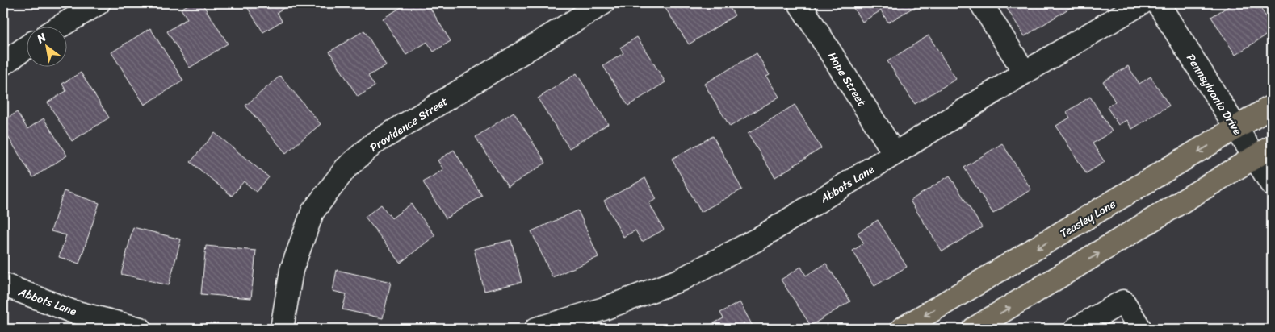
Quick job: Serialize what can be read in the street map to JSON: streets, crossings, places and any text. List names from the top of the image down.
{
  "streets": {
    "main road": ["Teasley Lane"],
    "street": [
      "Hope Street",
      "Pennsylvania Drive",
      "Providence Street",
      "Abbots Lane"
    ]
  },
  "crossings": [
    ["Hope Street", "Abbots Lane"],
    ["Pennsylvania Drive", "Teasley Lane"]
  ],
  "north": "top left"
}
